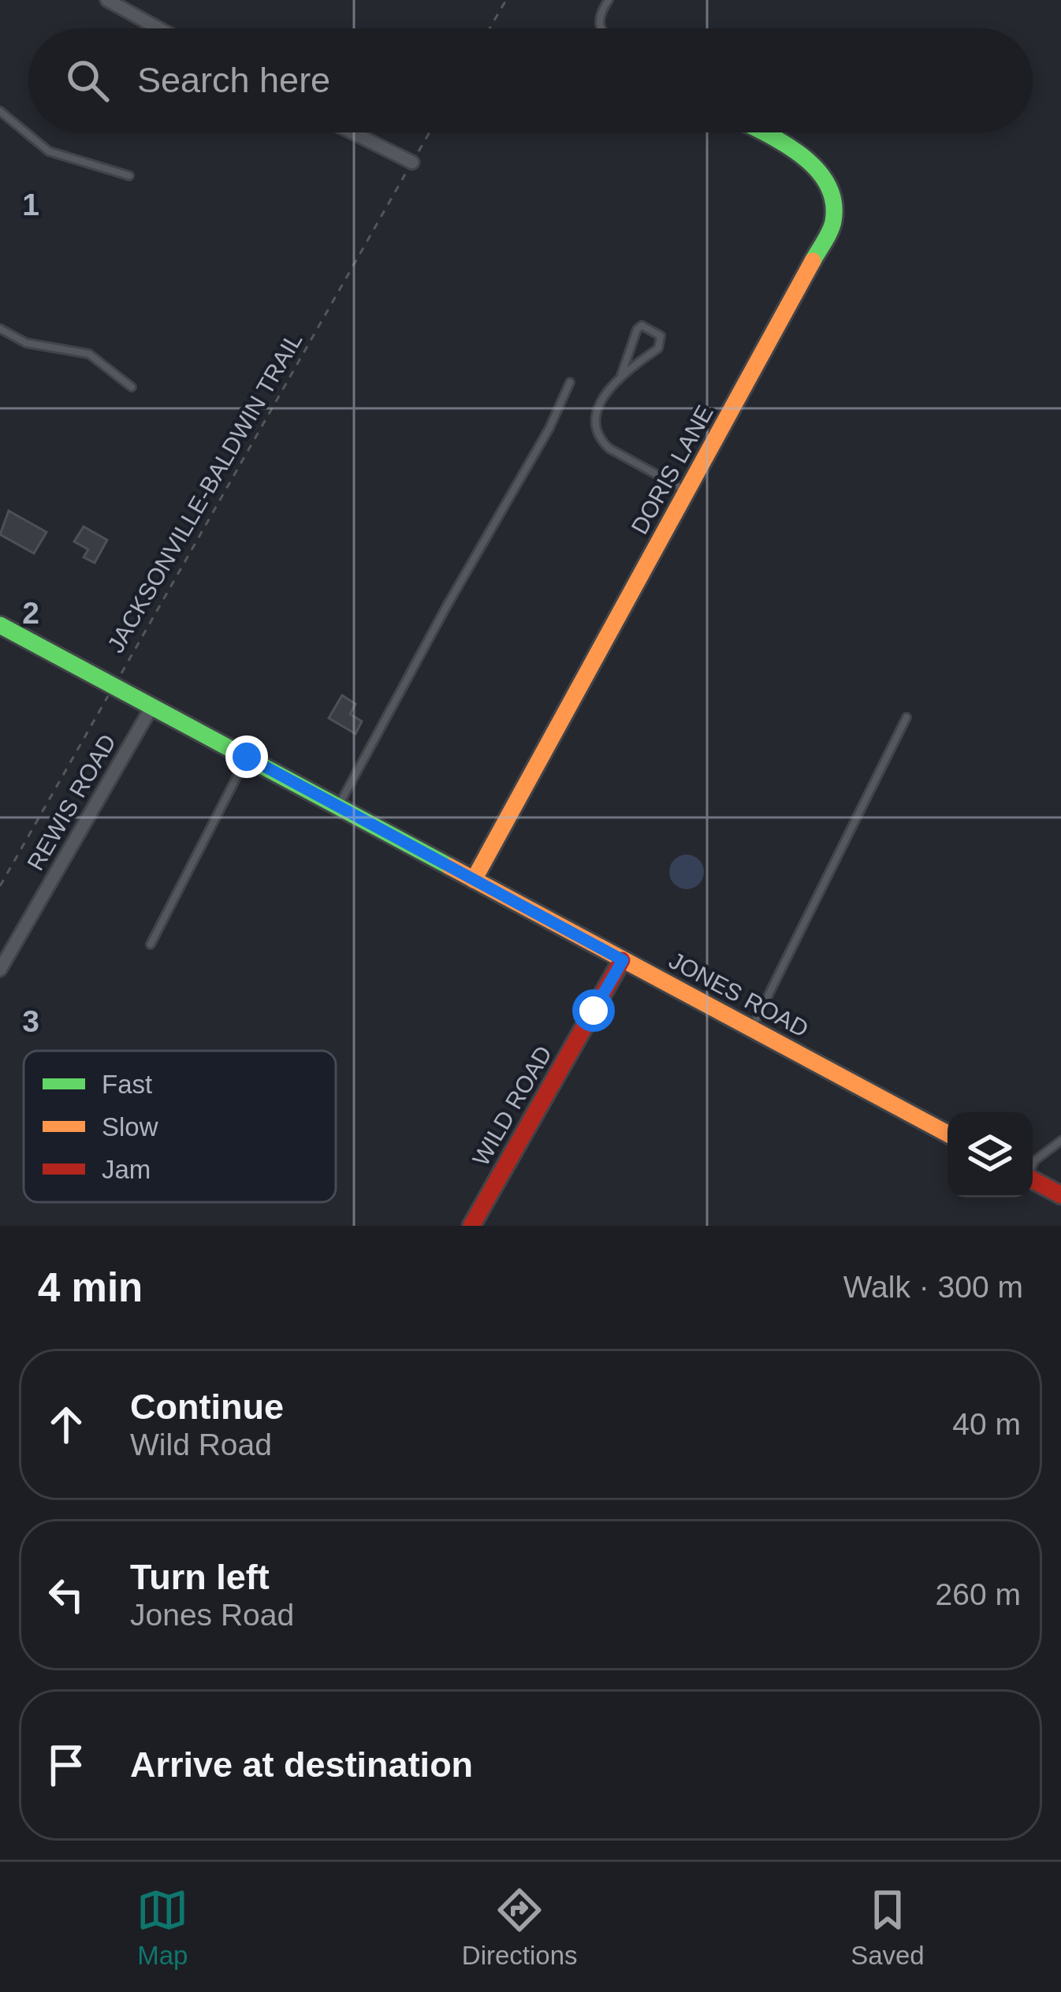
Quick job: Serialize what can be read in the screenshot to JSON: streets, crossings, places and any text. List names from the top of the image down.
{
  "streets": {
    "street": [
      "DORIS LANE",
      "REWIS ROAD",
      "JONES ROAD",
      "WILD ROAD"
    ],
    "path": ["JACKSONVILLE-BALDWIN TRAIL"]
  },
  "crossings": [
    ["DORIS LANE", "JONES ROAD"],
    ["JACKSONVILLE-BALDWIN TRAIL", "JONES ROAD"],
    ["REWIS ROAD", "JONES ROAD"],
    ["JONES ROAD", "WILD ROAD"]
  ],
  "legend": ["Fast", "Slow", "Jam"],
  "page": {
    "search": "Search here",
    "heading": ["4 min", "Walk · 300 m"],
    "list": [
      ["Continue", "Wild Road", "40 m"],
      ["Turn left", "Jones Road", "260 m"],
      "Arrive at destination"
    ],
    "nav": ["Map", "Directions", "Saved"]
  },
  "grid": {
    "rows": ["1", "2", "3"]
  }
}
